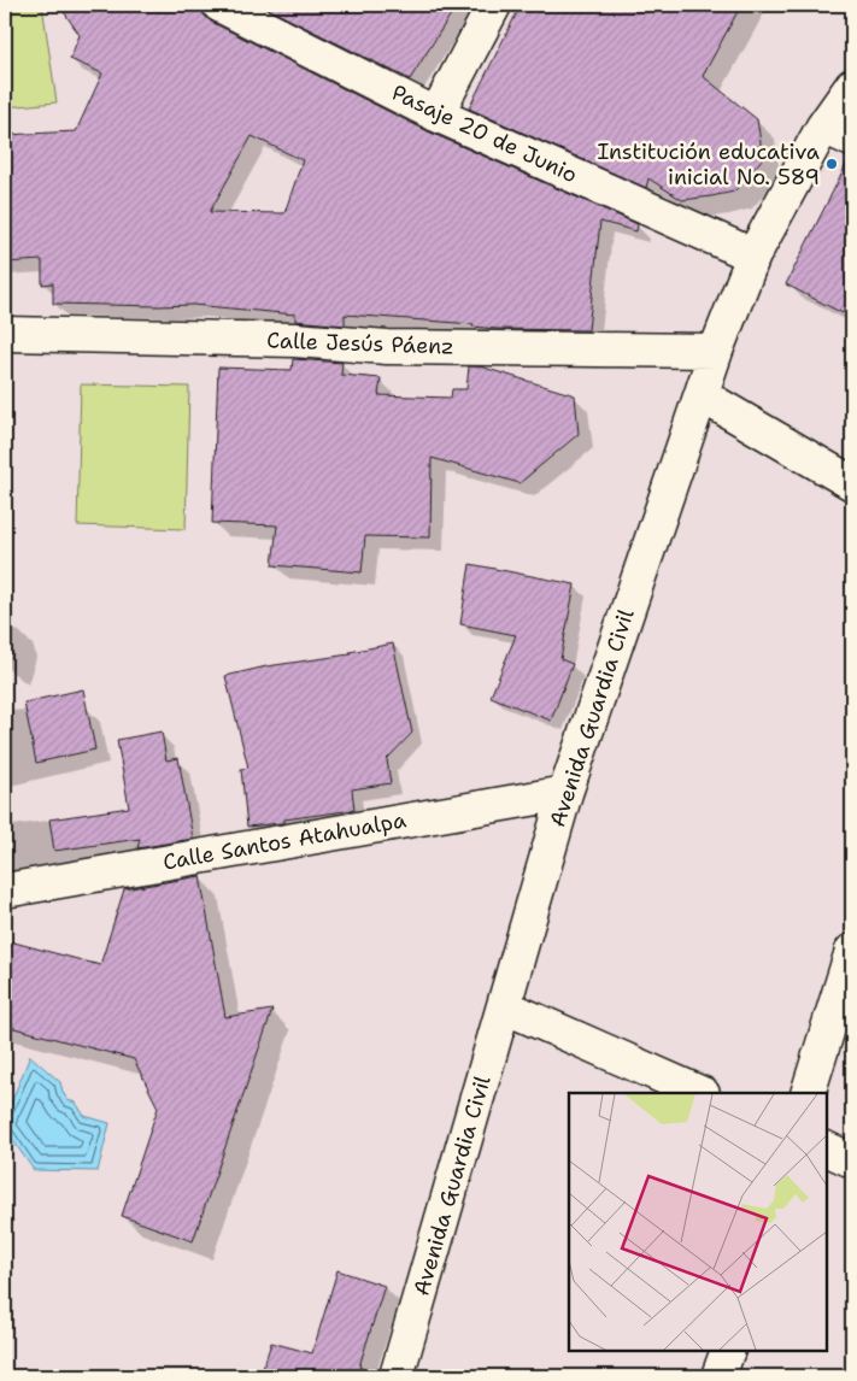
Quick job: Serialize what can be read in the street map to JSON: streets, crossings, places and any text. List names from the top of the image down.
{
  "streets": {
    "street": [
      "Pasaje 20 de Junio",
      "Calle Jesús Páenz",
      "Avenida Guardia Civil",
      "Calle Santos Atahualpa"
    ]
  },
  "crossings": [
    ["Pasaje 20 de Junio", "Avenida Guardia Civil"],
    ["Calle Jesús Páenz", "Avenida Guardia Civil"],
    ["Avenida Guardia Civil", "Calle Santos Atahualpa"]
  ],
  "places": ["Institución educativa inicial No. 589"]
}
